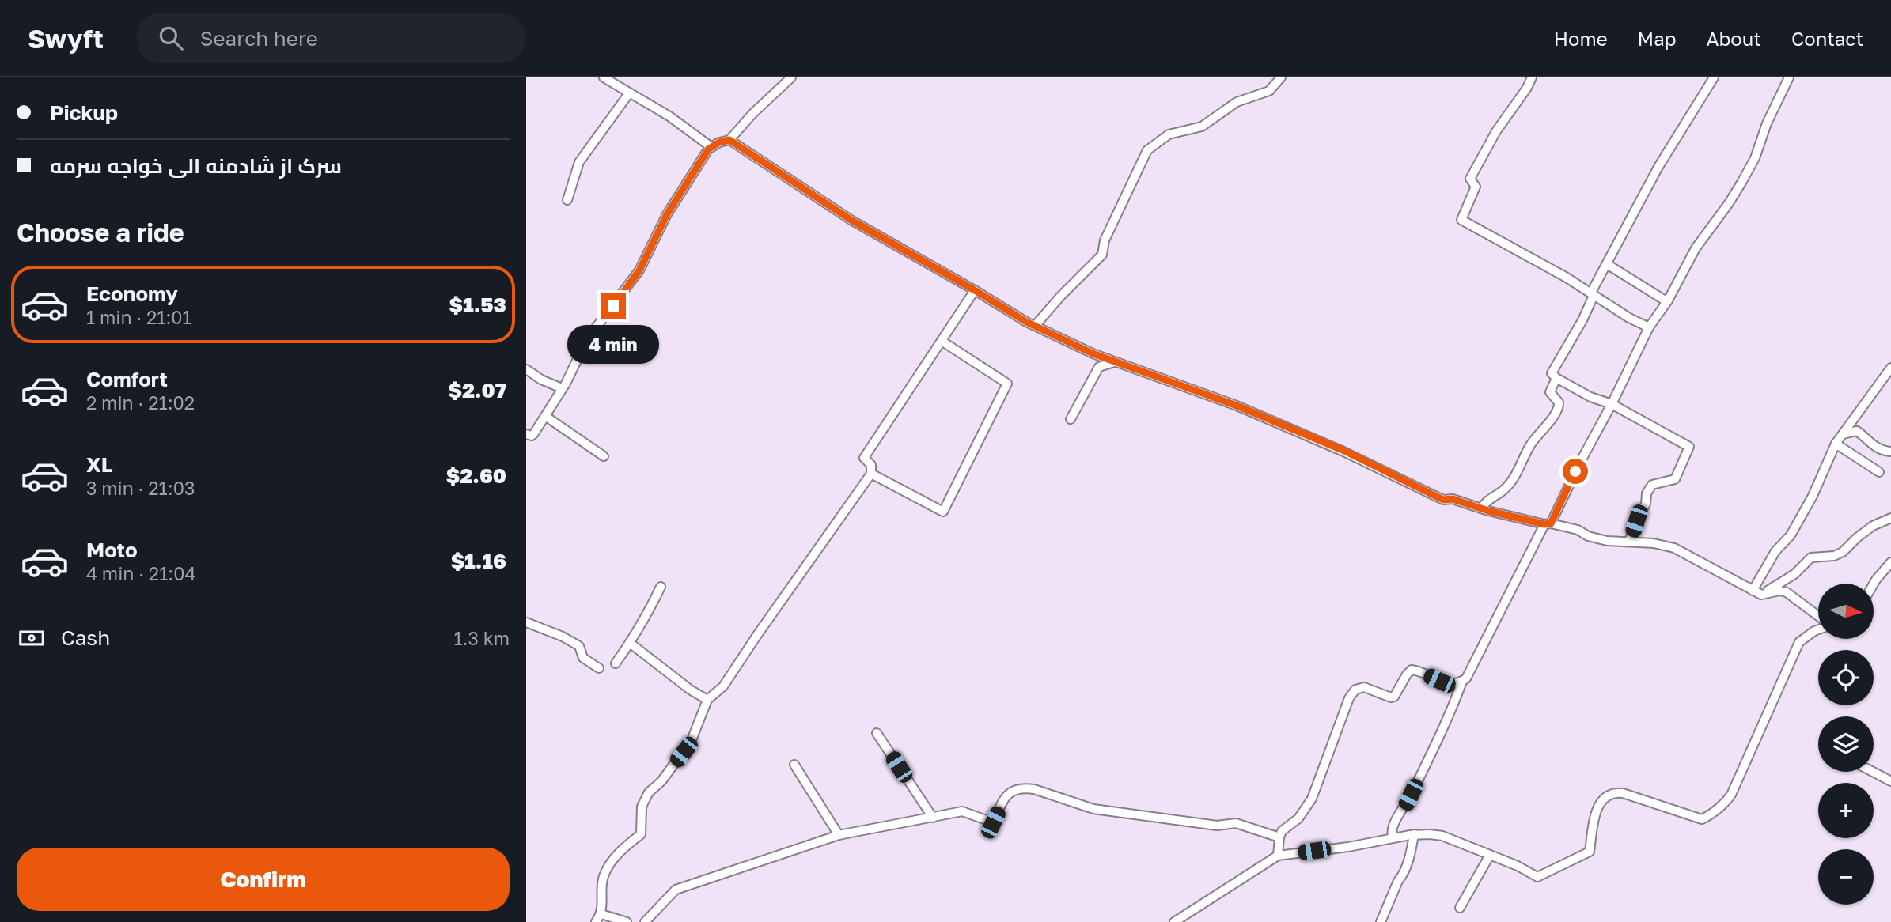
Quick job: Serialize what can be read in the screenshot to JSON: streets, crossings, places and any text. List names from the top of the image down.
{
  "north": "right",
  "page": {
    "header": "Swyft",
    "search": "Search here",
    "nav": [
      "Home",
      "Map",
      "About",
      "Contact"
    ],
    "banner": ["Pickup", "سرک از شادمنه الی خواجه سرمه"],
    "heading": "Choose a ride",
    "list": [
      {
        "name": "Economy",
        "note": "1 min · 21:01",
        "value": "$1.53"
      },
      {
        "name": "Comfort",
        "note": "2 min · 21:02",
        "value": "$2.07"
      },
      {
        "name": "XL",
        "note": "3 min · 21:03",
        "value": "$2.60"
      },
      {
        "name": "Moto",
        "note": "4 min · 21:04",
        "value": "$1.16"
      }
    ],
    "bubble": "4 min",
    "map_buttons": ["+", "−"],
    "pay": ["Cash", "1.3 km"],
    "buttons": "Confirm"
  }
}
